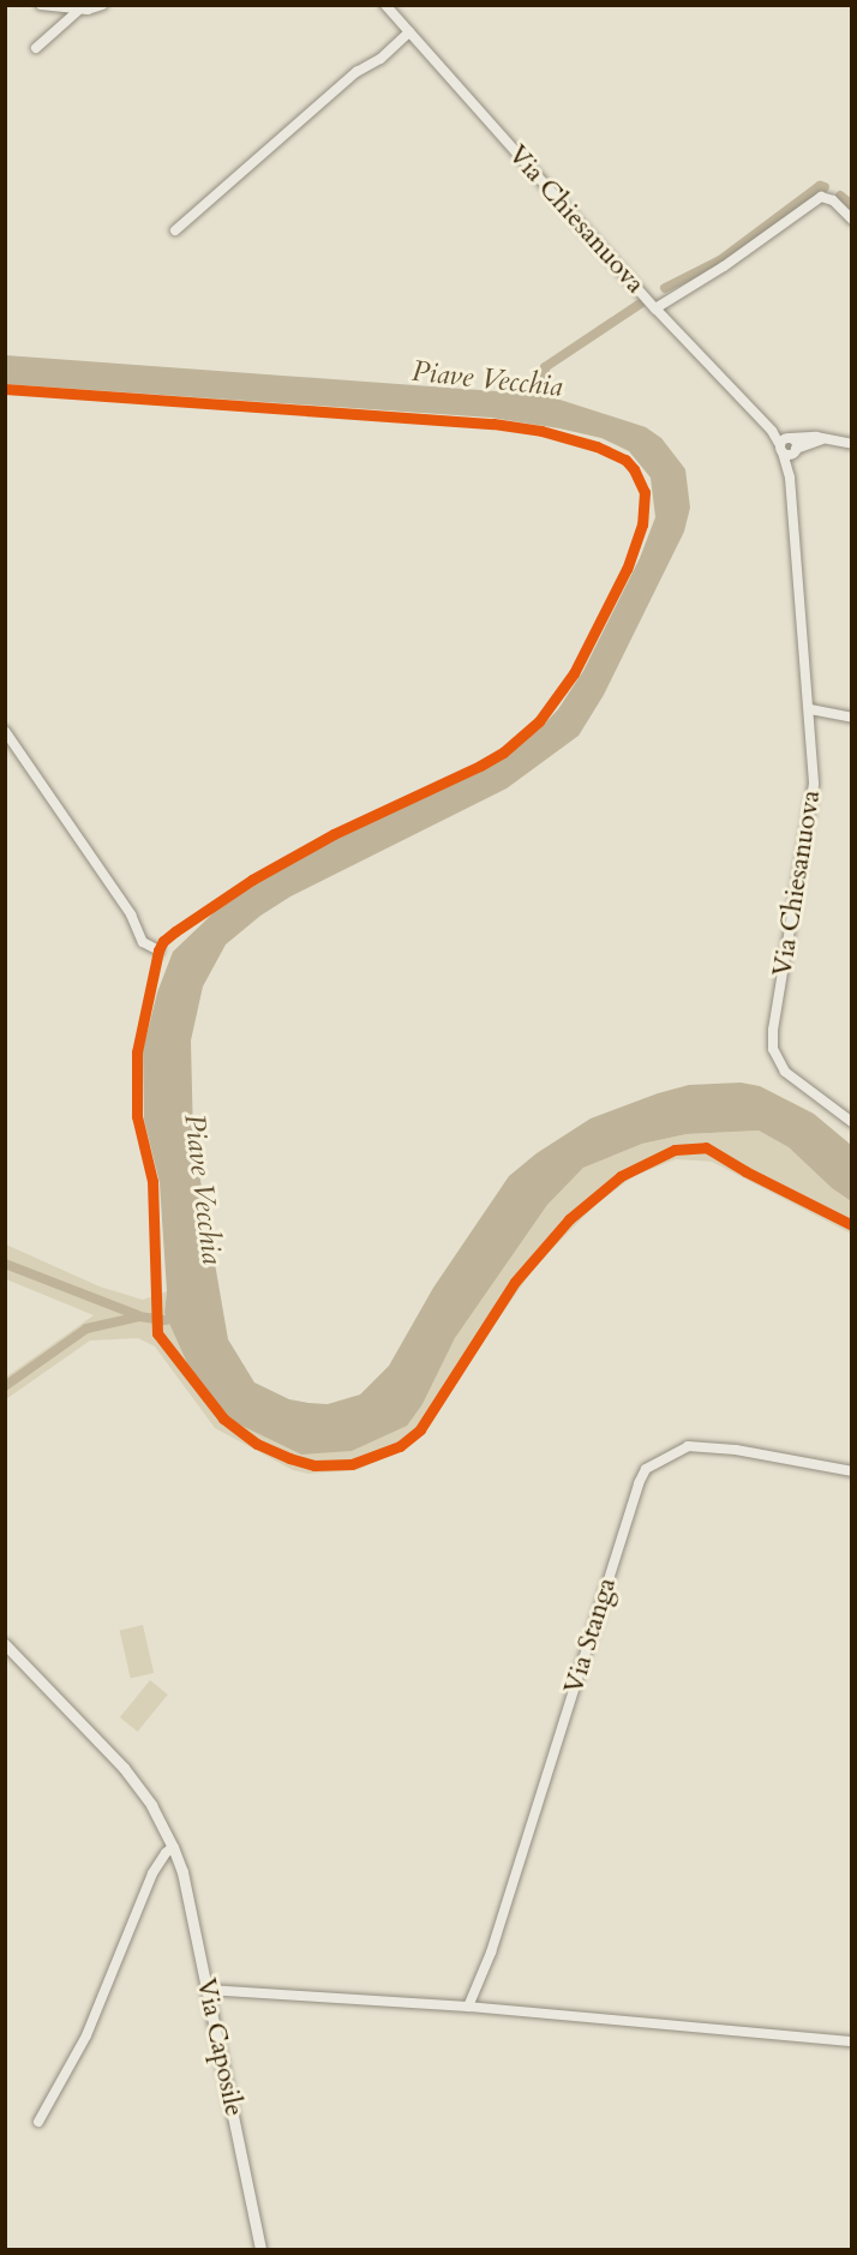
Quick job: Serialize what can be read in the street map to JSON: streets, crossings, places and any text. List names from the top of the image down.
{
  "streets": {
    "street": ["Via Chiesanuova", "Via Stanga", "Via Caposile"]
  },
  "water": ["Piave Vecchia"]
}
